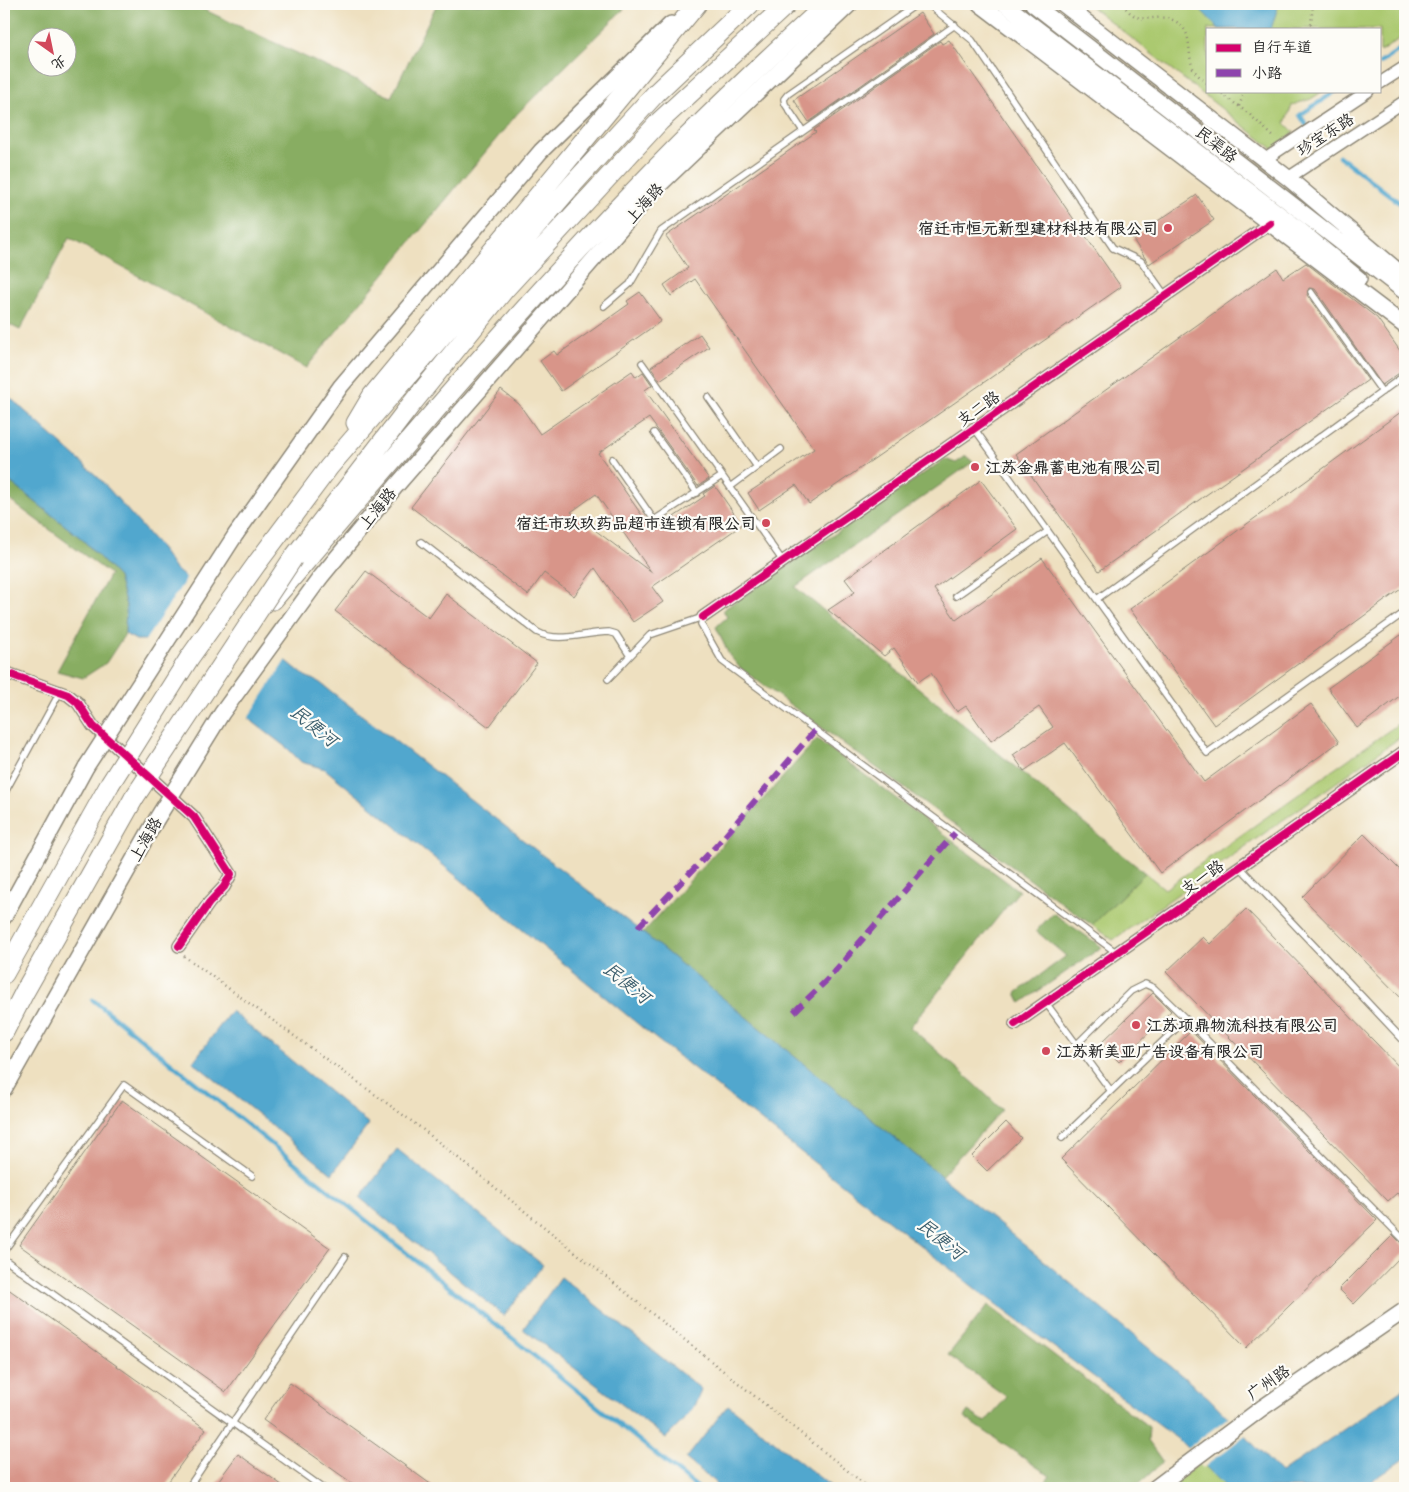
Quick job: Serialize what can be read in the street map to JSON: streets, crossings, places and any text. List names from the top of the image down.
{
  "streets": {
    "highway": ["上海路"],
    "main road": ["民渠路", "广州路"],
    "street": ["珍宝东路", "支二路", "支一路"]
  },
  "crossings": [
    ["珍宝东路", "民渠路"]
  ],
  "water": ["民便河"],
  "places": [
    "宿迁市恒元新型建材科技有限公司",
    "江苏金鼎蓄电池有限公司",
    "宿迁市玖玖药品超市连锁有限公司",
    "江苏项鼎物流科技有限公司",
    "江苏新美亚广告设备有限公司"
  ],
  "legend": ["自行车道", "小路"],
  "north": "bottom right"
}
